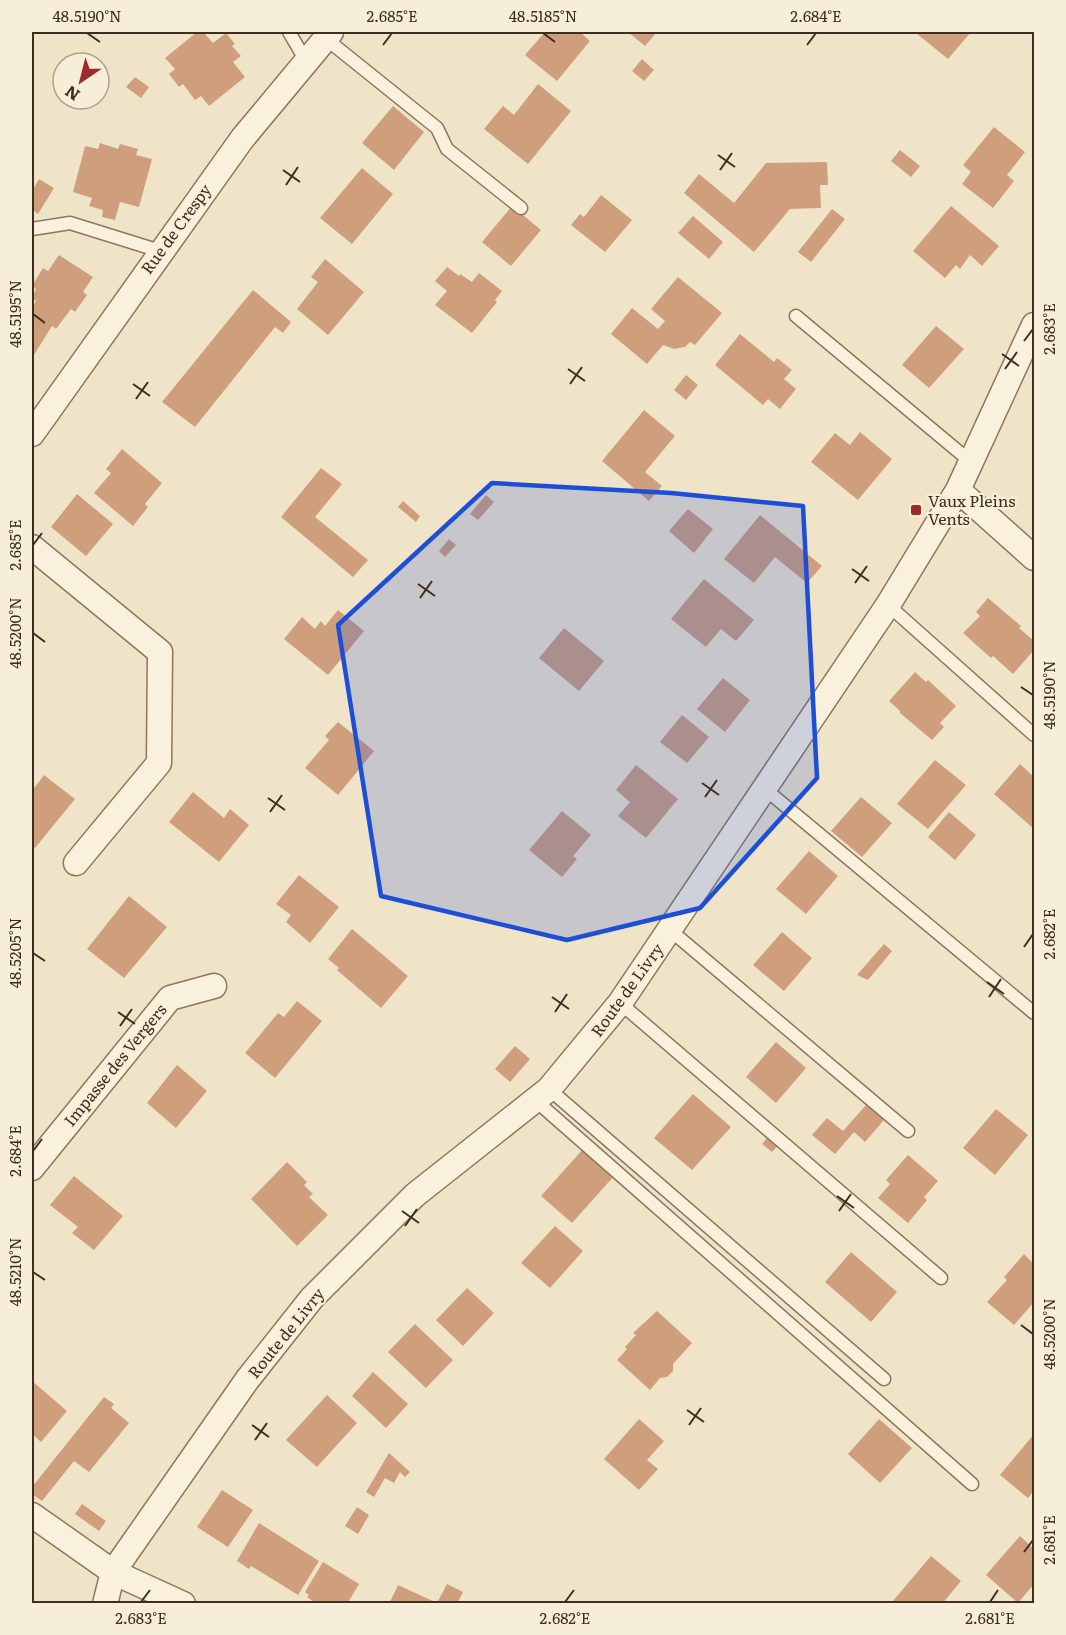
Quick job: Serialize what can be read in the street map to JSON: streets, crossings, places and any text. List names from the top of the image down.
{
  "streets": {
    "street": ["Rue de Crespy", "Route de Livry", "Impasse des Vergers"]
  },
  "places": {
    "transit": ["Vaux Pleins Vents"]
  },
  "north": "bottom left",
  "coordinates": [
    "48.5190°N",
    "2.685°E",
    "48.5185°N",
    "2.684°E",
    "48.5195°N",
    "2.683°E",
    "48.5200°N",
    "2.682°E",
    "48.5205°N",
    "48.5210°N",
    "2.681°E"
  ]
}
